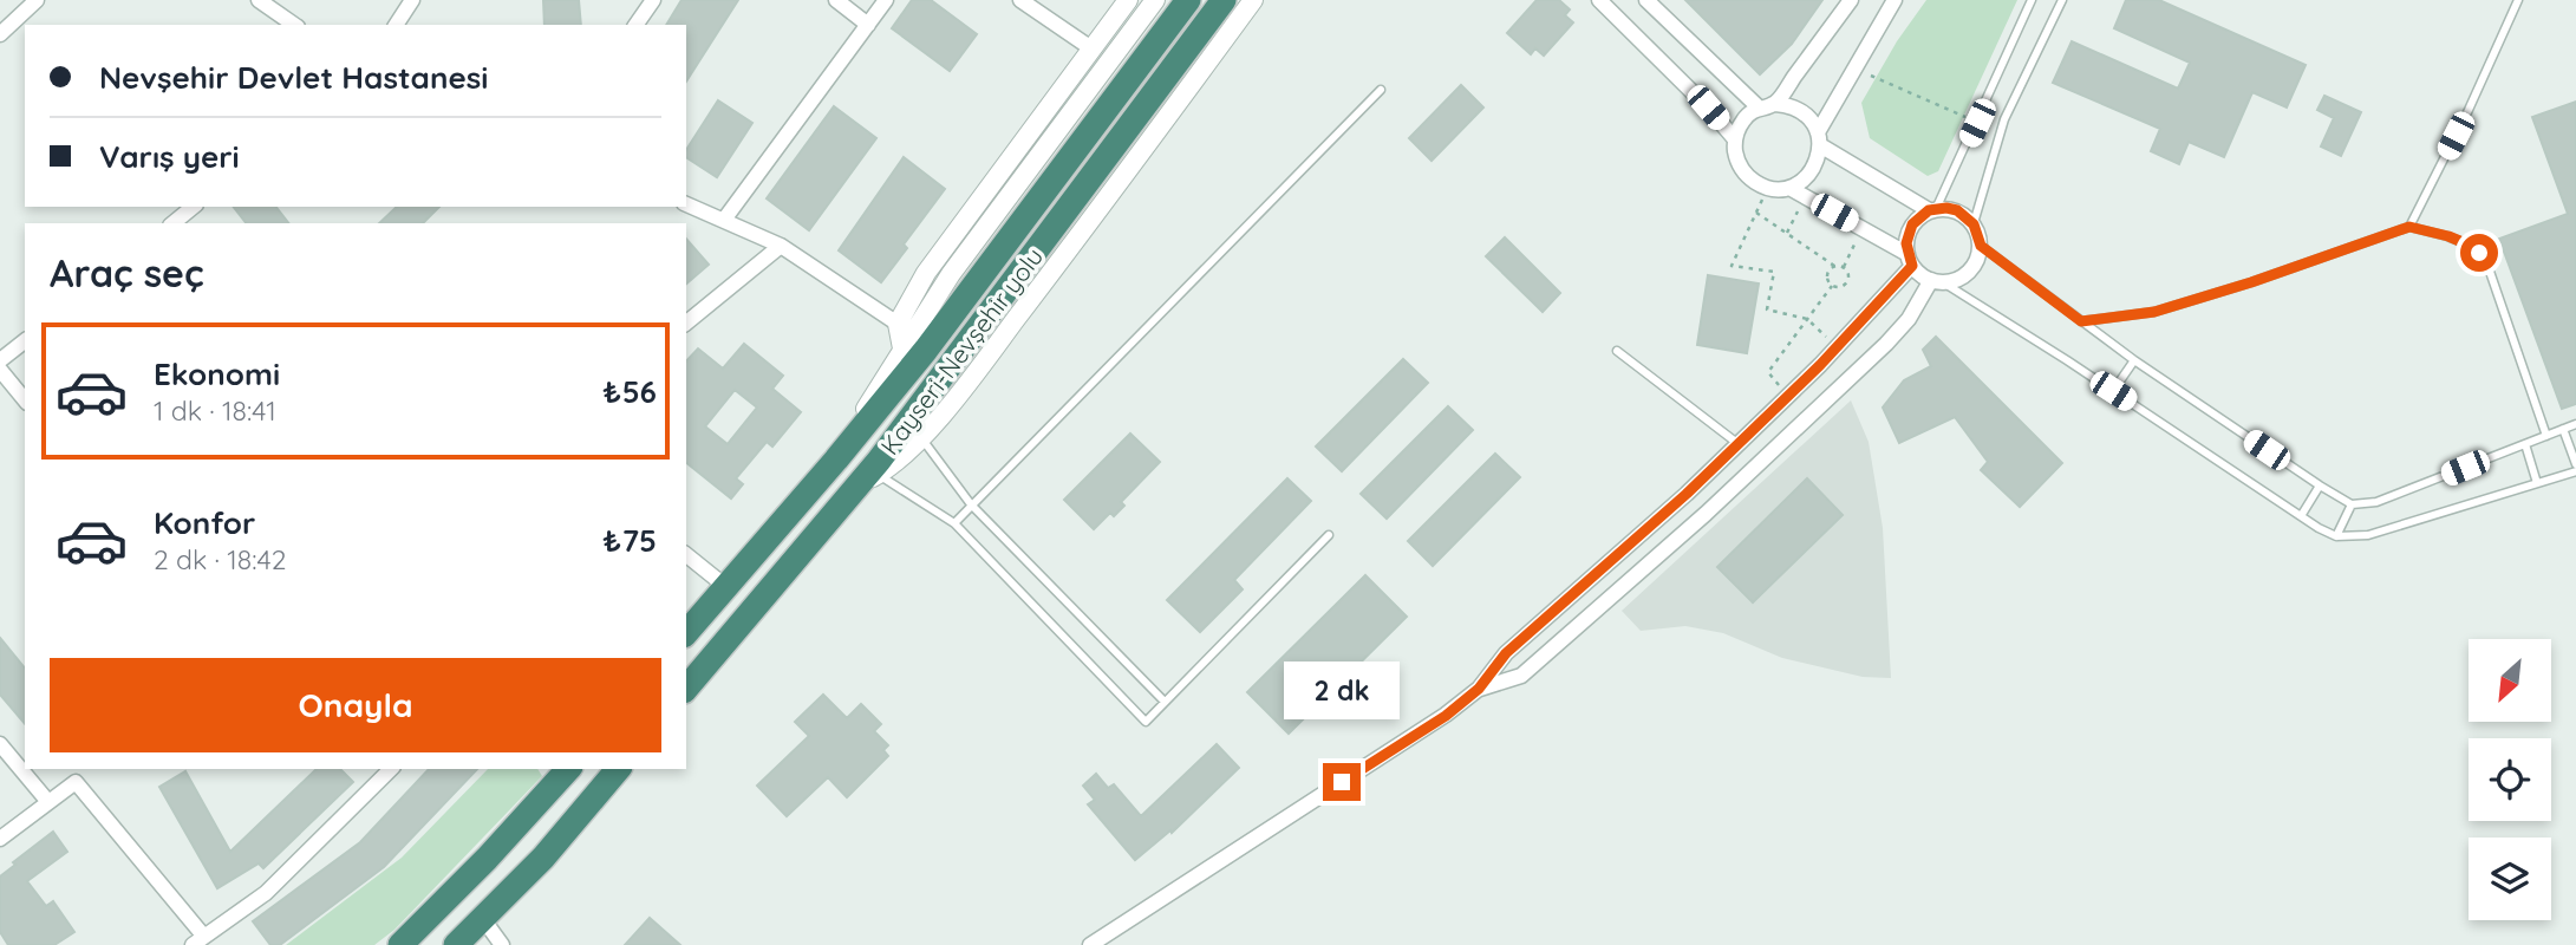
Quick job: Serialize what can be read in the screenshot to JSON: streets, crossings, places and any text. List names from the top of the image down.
{
  "streets": {
    "highway": ["Kayseri-Nevşehir yolu"]
  },
  "north": "bottom left",
  "page": {
    "banner": ["Nevşehir Devlet Hastanesi", "Varış yeri"],
    "heading": "Araç seç",
    "list": [
      {
        "name": "Ekonomi",
        "note": "1 dk · 18:41",
        "value": "₺56"
      },
      {
        "name": "Konfor",
        "note": "2 dk · 18:42",
        "value": "₺75"
      }
    ],
    "buttons": "Onayla",
    "bubble": "2 dk"
  }
}
